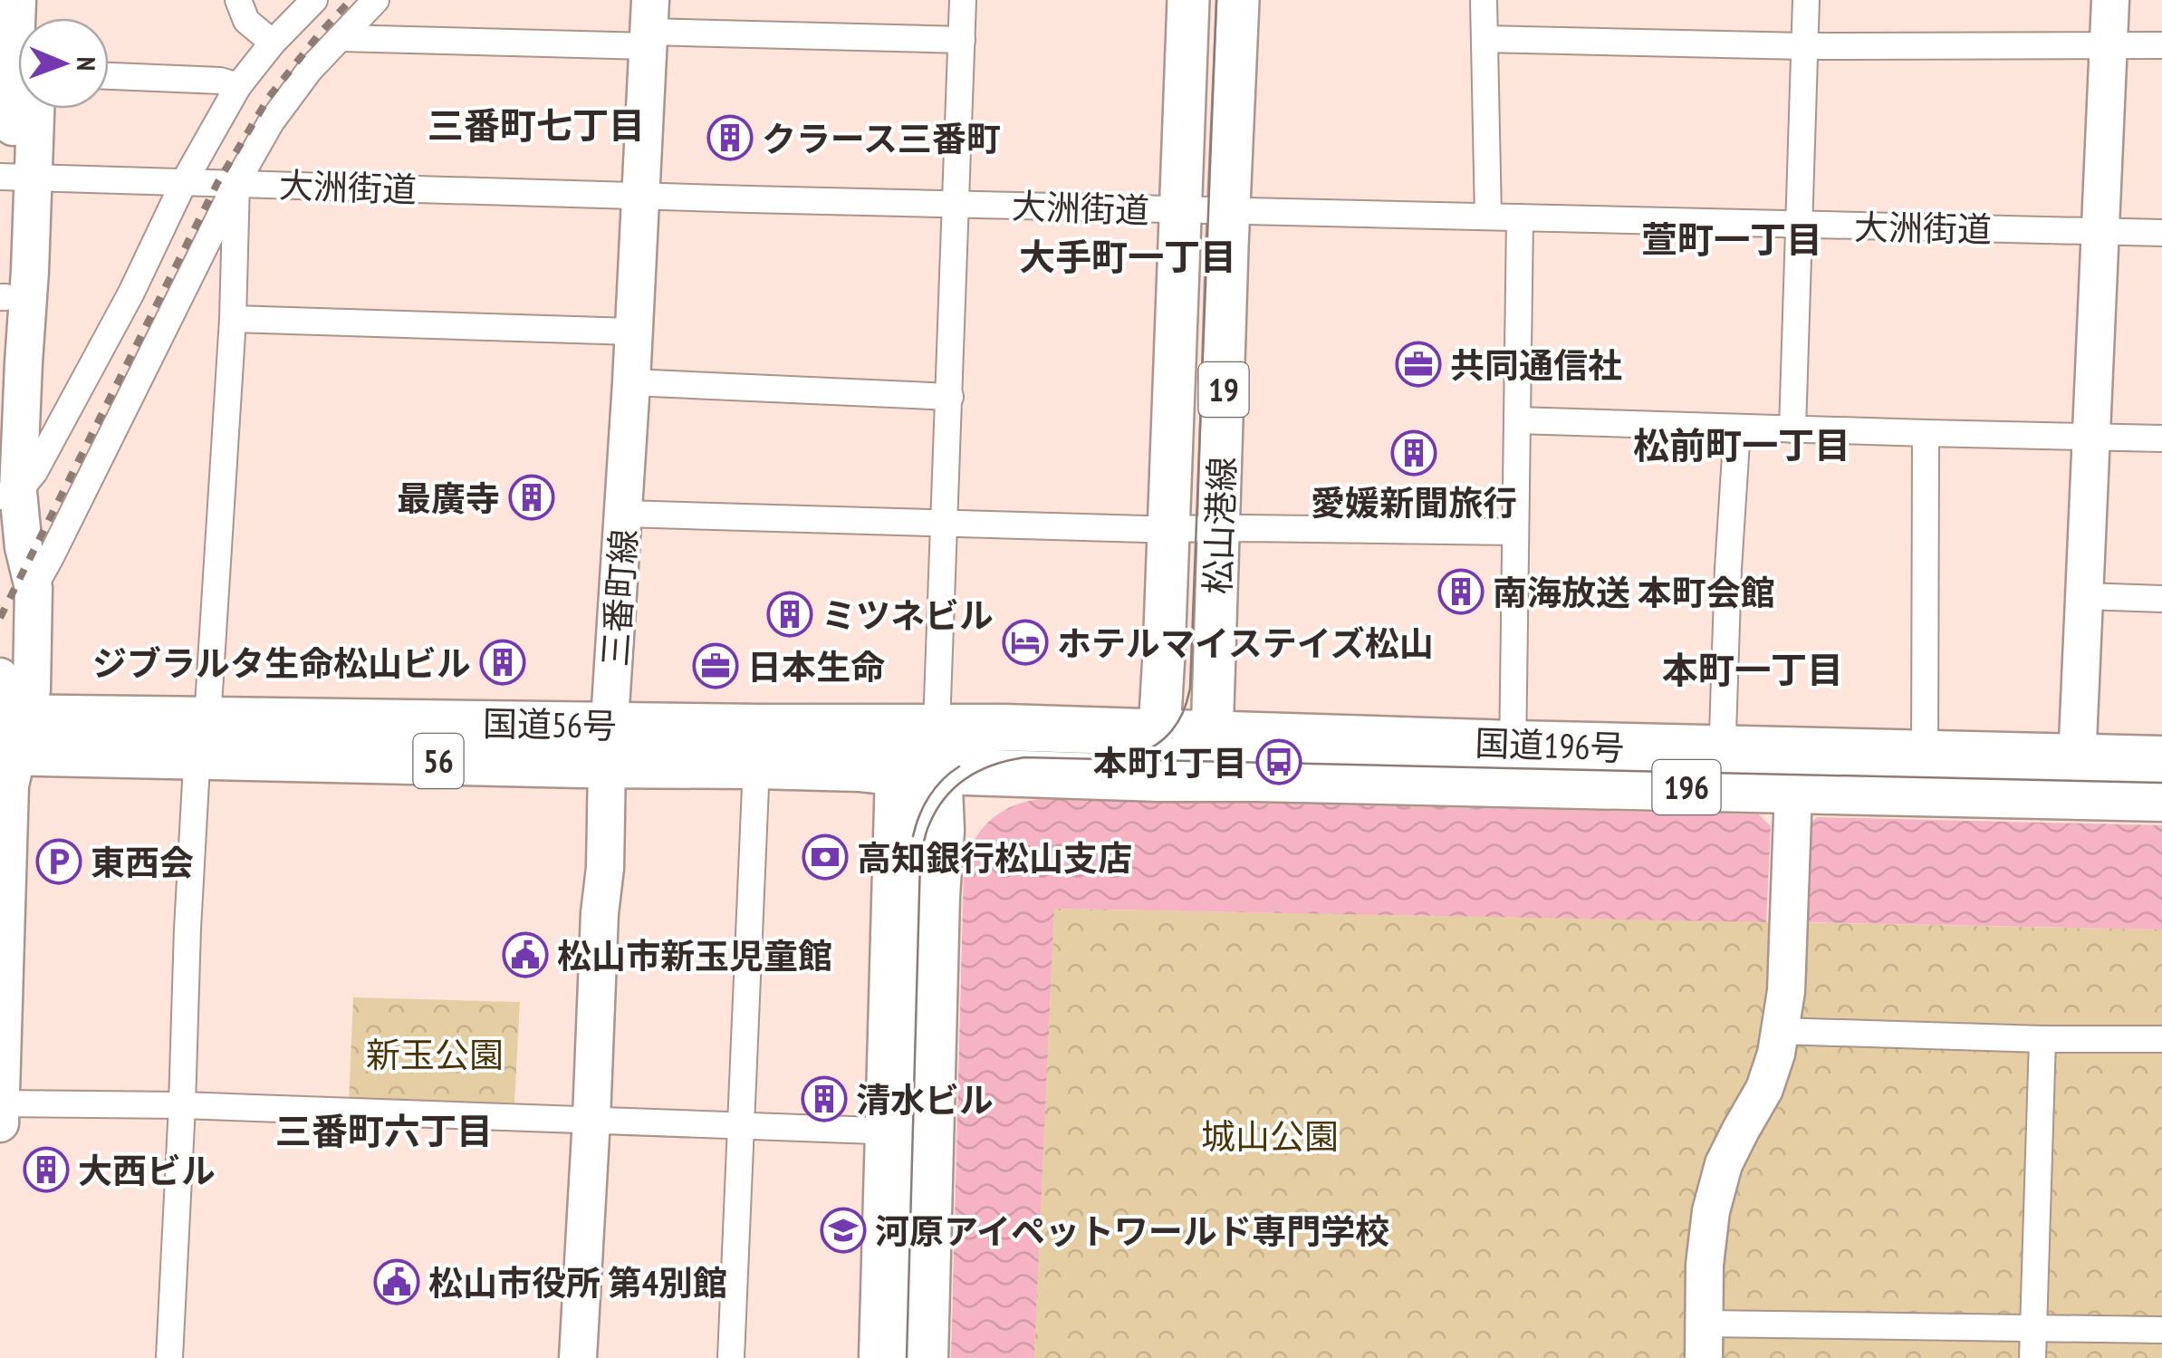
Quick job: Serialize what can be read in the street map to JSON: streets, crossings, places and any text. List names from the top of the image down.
{
  "streets": {
    "highway": [
      "国道56号",
      "国道196号",
      "56",
      "196"
    ],
    "main road": ["19", "松山港線"],
    "street": ["大洲街道", "三番町線"]
  },
  "crossings": [
    ["大洲街道", "松山港線"],
    ["大洲街道", "三番町線"],
    ["松山港線", "国道196号"],
    ["三番町線", "国道56号"],
    ["国道56号", "国道196号"]
  ],
  "districts": [
    "三番町七丁目",
    "萱町一丁目",
    "大手町一丁目",
    "松前町一丁目",
    "本町一丁目",
    "三番町六丁目"
  ],
  "parks": ["新玉公園", "城山公園"],
  "places": {
    "building": [
      "クラース三番町",
      "愛媛新聞旅行",
      "最廣寺",
      "南海放送 本町会館",
      "ミツネビル",
      "ジブラルタ生命松山ビル",
      "清水ビル",
      "大西ビル"
    ],
    "office": ["共同通信社", "日本生命"],
    "hotel": ["ホテルマイステイズ松山"],
    "bus stop": ["本町1丁目"],
    "bank": ["高知銀行松山支店"],
    "parking": ["東西会"],
    "public building": ["松山市新玉児童館", "松山市役所 第4別館"],
    "school or university": ["河原アイペットワールド専門学校"]
  },
  "north": "right"
}
